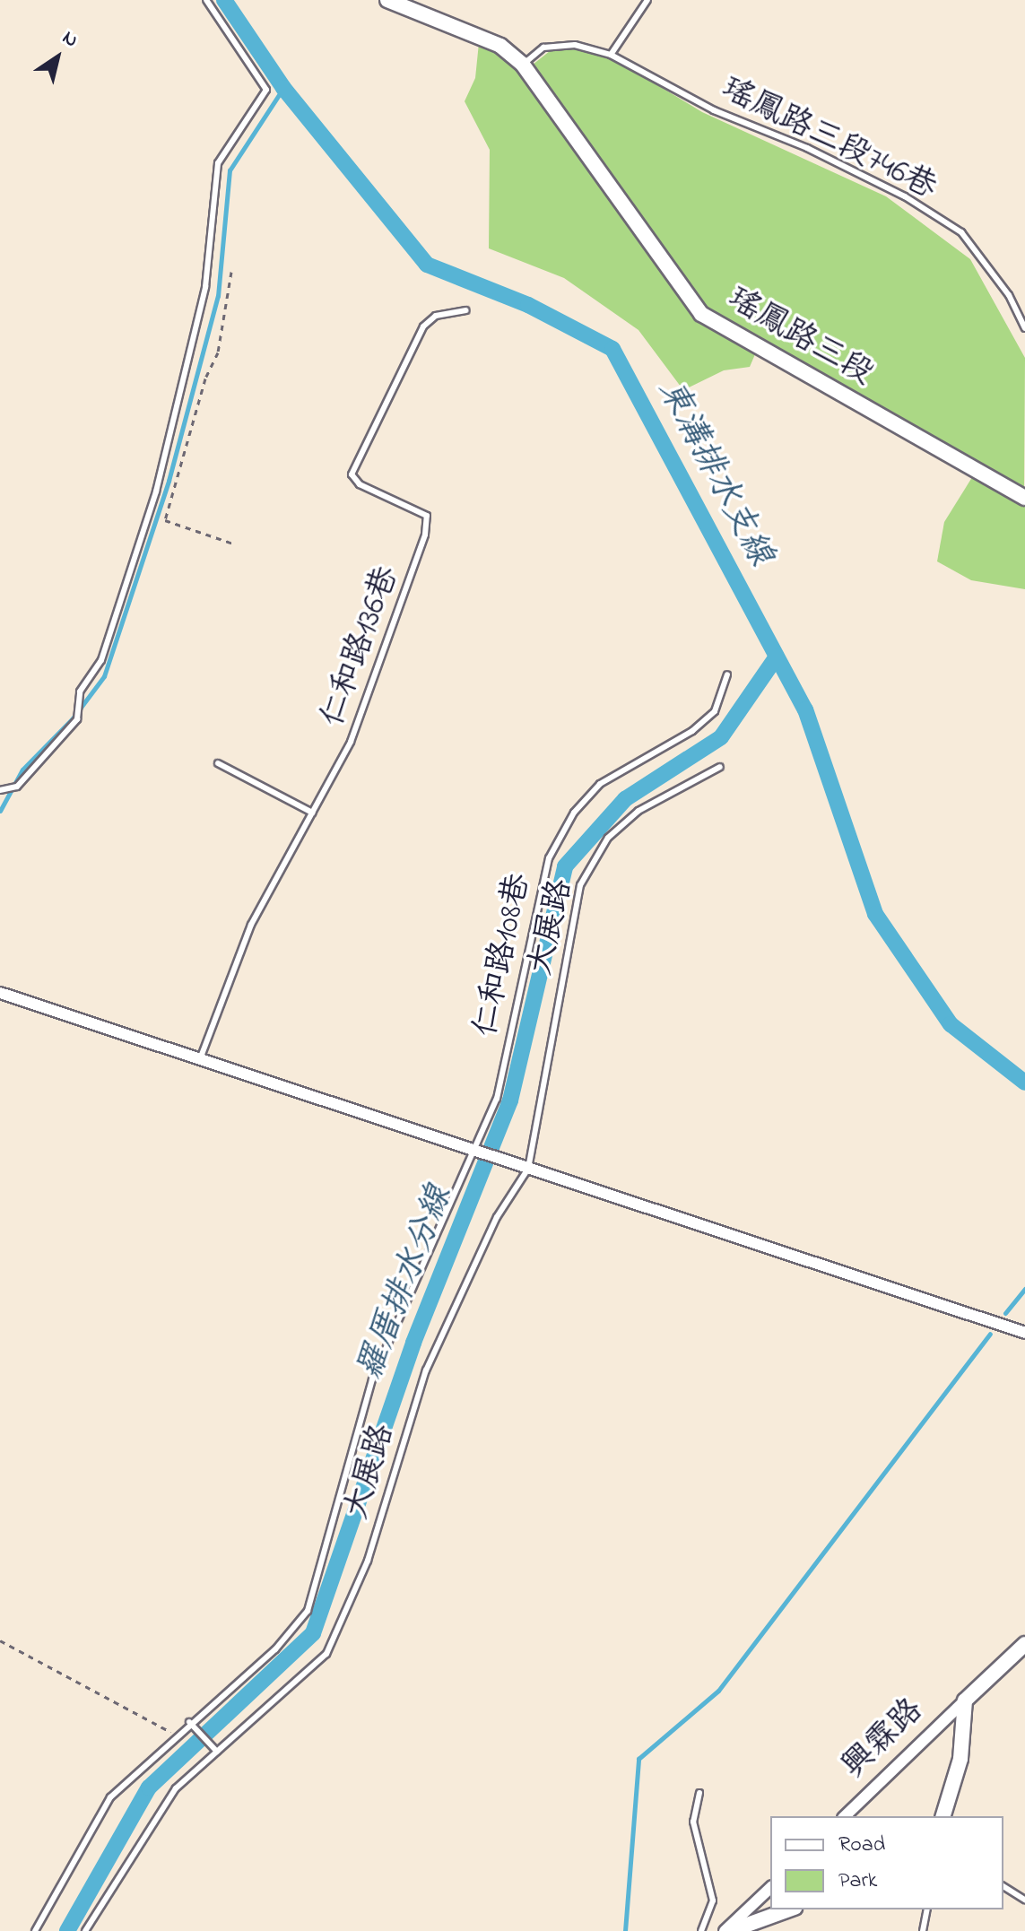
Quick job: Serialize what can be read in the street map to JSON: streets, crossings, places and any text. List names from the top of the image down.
{
  "streets": {
    "street": ["瑤鳳路三段", "興霖路"],
    "lane": [
      "瑤鳳路三段746巷",
      "仁和路136巷",
      "大展路",
      "仁和路108巷"
    ]
  },
  "crossings": [
    ["瑤鳳路三段746巷", "瑤鳳路三段"]
  ],
  "water": ["東溝排水支線", "羅厝排水分線"],
  "legend": ["Road", "Park"],
  "north": "top right"
}
